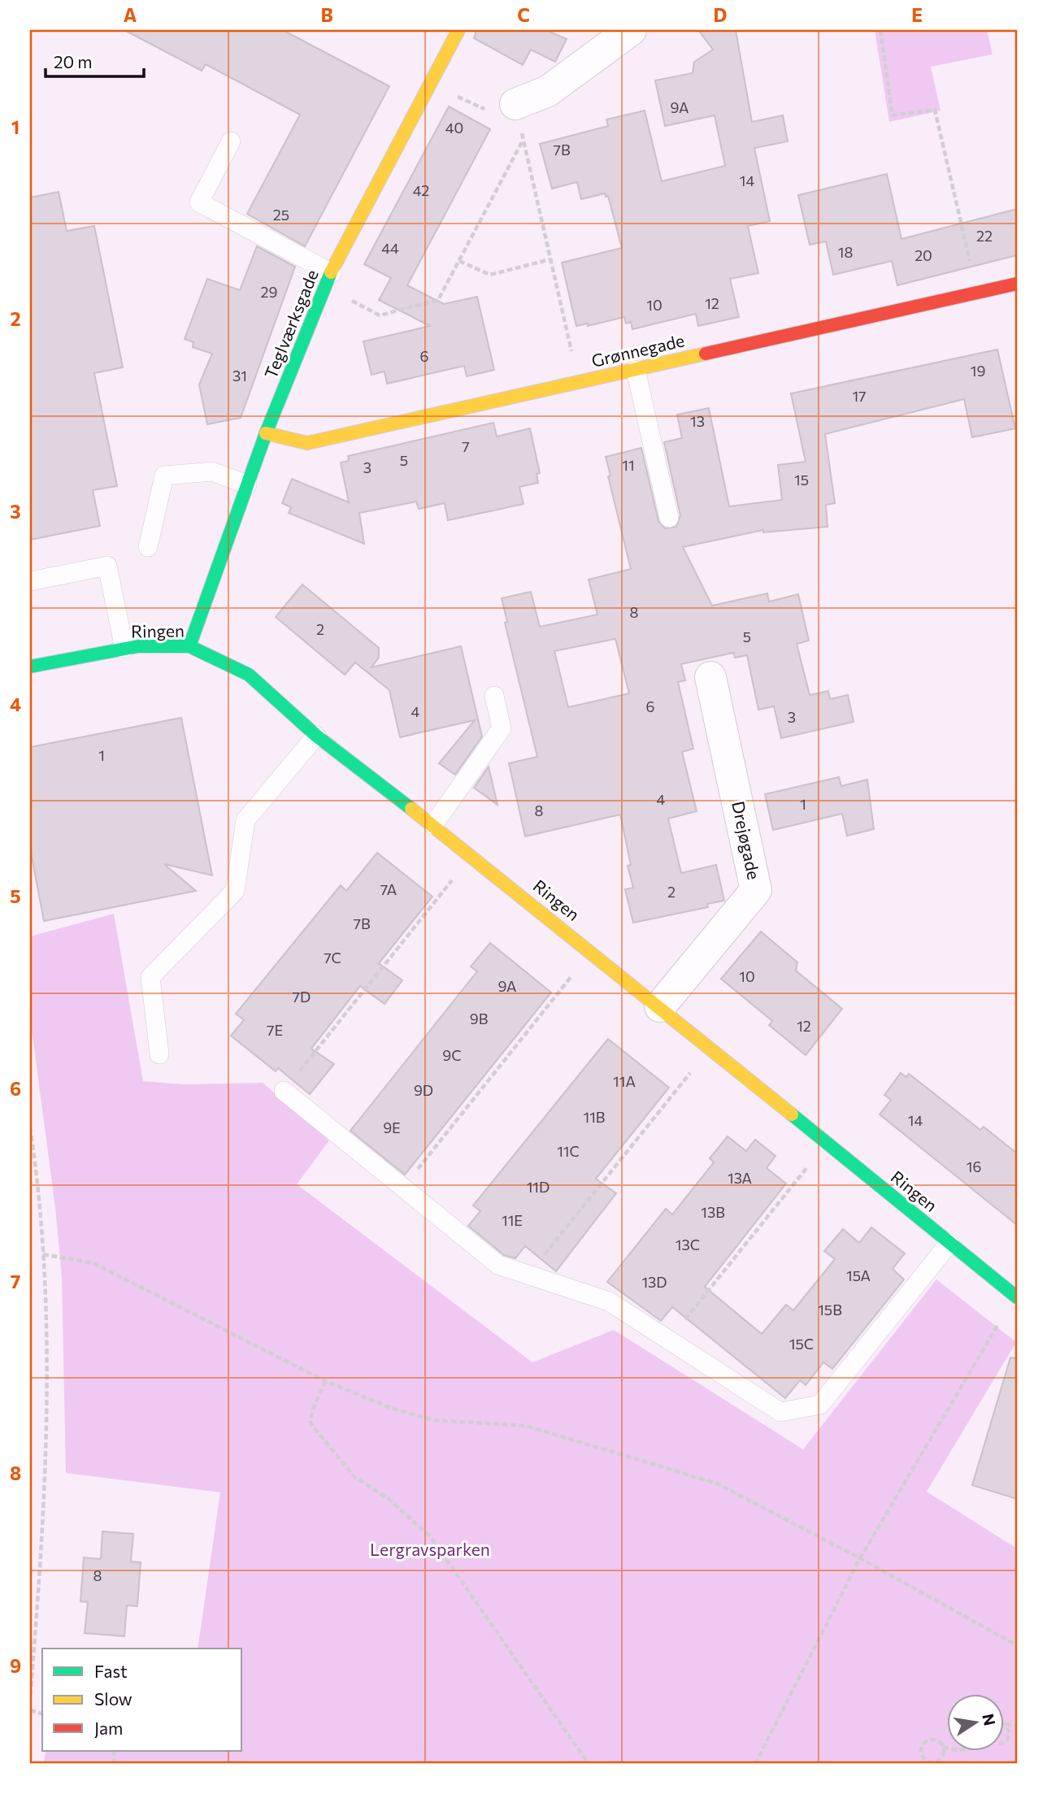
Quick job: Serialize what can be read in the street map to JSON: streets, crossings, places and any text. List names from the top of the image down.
{
  "streets": {
    "street": [
      "Teglværksgade",
      "Grønnegade",
      "Ringen",
      "Drejøgade"
    ]
  },
  "crossings": [
    ["Teglværksgade", "Grønnegade"],
    ["Teglværksgade", "Ringen"],
    ["Ringen", "Drejøgade"]
  ],
  "parks": ["Lergravsparken"],
  "house_numbers": [
    "9A",
    "40",
    "7B",
    "14",
    "42",
    "25",
    "22",
    "44",
    "18",
    "20",
    "29",
    "12",
    "10",
    "6",
    "19",
    "31",
    "17",
    "13",
    "7",
    "5",
    "11",
    "3",
    "15",
    "8",
    "2",
    "5",
    "6",
    "4",
    "3",
    "1",
    "4",
    "1",
    "8",
    "7A",
    "2",
    "7B",
    "7C",
    "10",
    "9A",
    "7D",
    "9B",
    "12",
    "7E",
    "9C",
    "11A",
    "9D",
    "11B",
    "14",
    "9E",
    "11C",
    "16",
    "13A",
    "11D",
    "13B",
    "11E",
    "13C",
    "15A",
    "13D",
    "15B",
    "15C",
    "8"
  ],
  "legend": ["Fast", "Slow", "Jam"],
  "scale_bar": "20 m",
  "north": "right",
  "grid": {
    "columns": [
      "A",
      "B",
      "C",
      "D",
      "E"
    ],
    "rows": [
      "1",
      "2",
      "3",
      "4",
      "5",
      "6",
      "7",
      "8",
      "9"
    ]
  }
}
